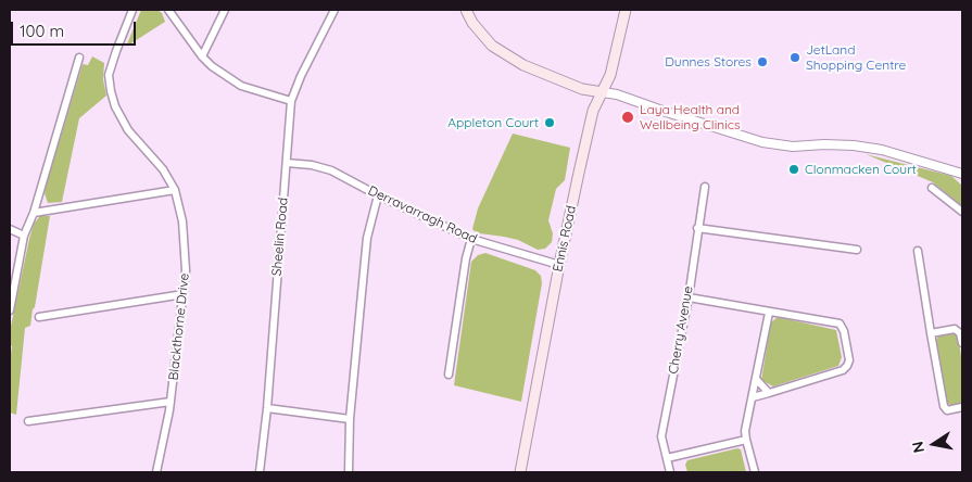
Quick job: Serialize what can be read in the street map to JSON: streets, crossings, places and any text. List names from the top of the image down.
{
  "streets": {
    "main road": ["Ennis Road"],
    "street": [
      "Derravarragh Road",
      "Sheelin Road",
      "Blackthorne Drive",
      "Cherry Avenue"
    ]
  },
  "crossings": [
    ["Derravarragh Road", "Sheelin Road"],
    ["Derravarragh Road", "Ennis Road"]
  ],
  "places": [
    "JetLand Shopping Centre",
    "Dunnes Stores",
    "Laya Health and Wellbeing Clinics",
    "Appleton Court",
    "Clonmacken Court"
  ],
  "scale_bar": "100 m",
  "north": "left"
}
